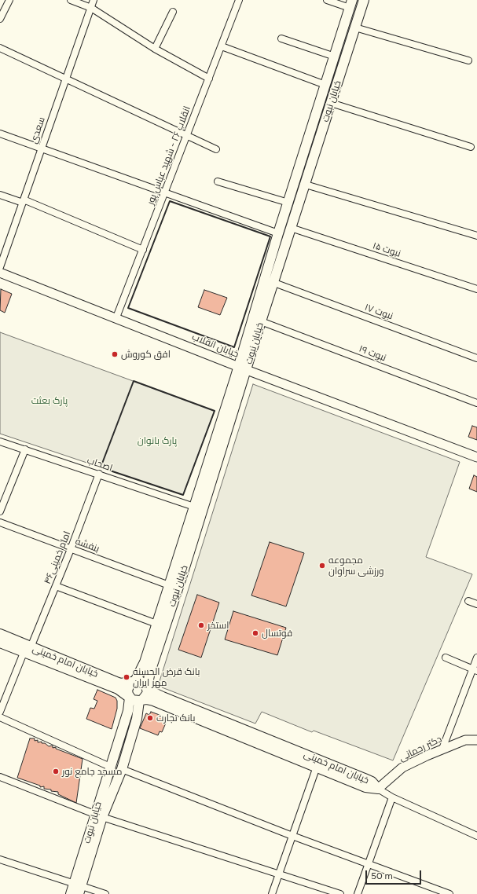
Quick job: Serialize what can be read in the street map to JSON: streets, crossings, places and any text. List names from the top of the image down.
{
  "streets": {
    "main road": ["خیابان نبوت", "خیابان امام خمینی"],
    "street": [
      "سعدی",
      "انقلاب ۲۶ - شهید عباس پور",
      "نبوت ۱۵",
      "نبوت ۱۷",
      "خیابان انقلاب",
      "نبوت ۱۹",
      "اصحاب",
      "بنفشه",
      "امام خمینی۴۶",
      "دکتر رحمانی"
    ]
  },
  "crossings": [
    ["خیابان نبوت", "نبوت ۱۵"],
    ["خیابان نبوت", "نبوت ۱۷"],
    ["خیابان نبوت", "خیابان انقلاب"],
    ["خیابان نبوت", "نبوت ۱۹"],
    ["خیابان نبوت", "اصحاب"],
    ["خیابان نبوت", "بنفشه"],
    ["خیابان نبوت", "خیابان امام خمینی"],
    ["انقلاب ۲۶ - شهید عباس پور", "خیابان انقلاب"],
    ["اصحاب", "امام خمینی۴۶"],
    ["بنفشه", "امام خمینی۴۶"],
    ["امام خمینی۴۶", "خیابان امام خمینی"],
    ["خیابان امام خمینی", "دکتر رحمانی"]
  ],
  "parks": ["پارک بعثت", "پارک بانوان"],
  "places": [
    "افق کوروش",
    "مجموعه ورزشی سراوان",
    "استخر",
    "فوتسال",
    "بانک قرض الحسنه مهر ایران",
    "بانک تجارت",
    "مسجد جامع نور"
  ],
  "scale_bar": "50 m"
}
